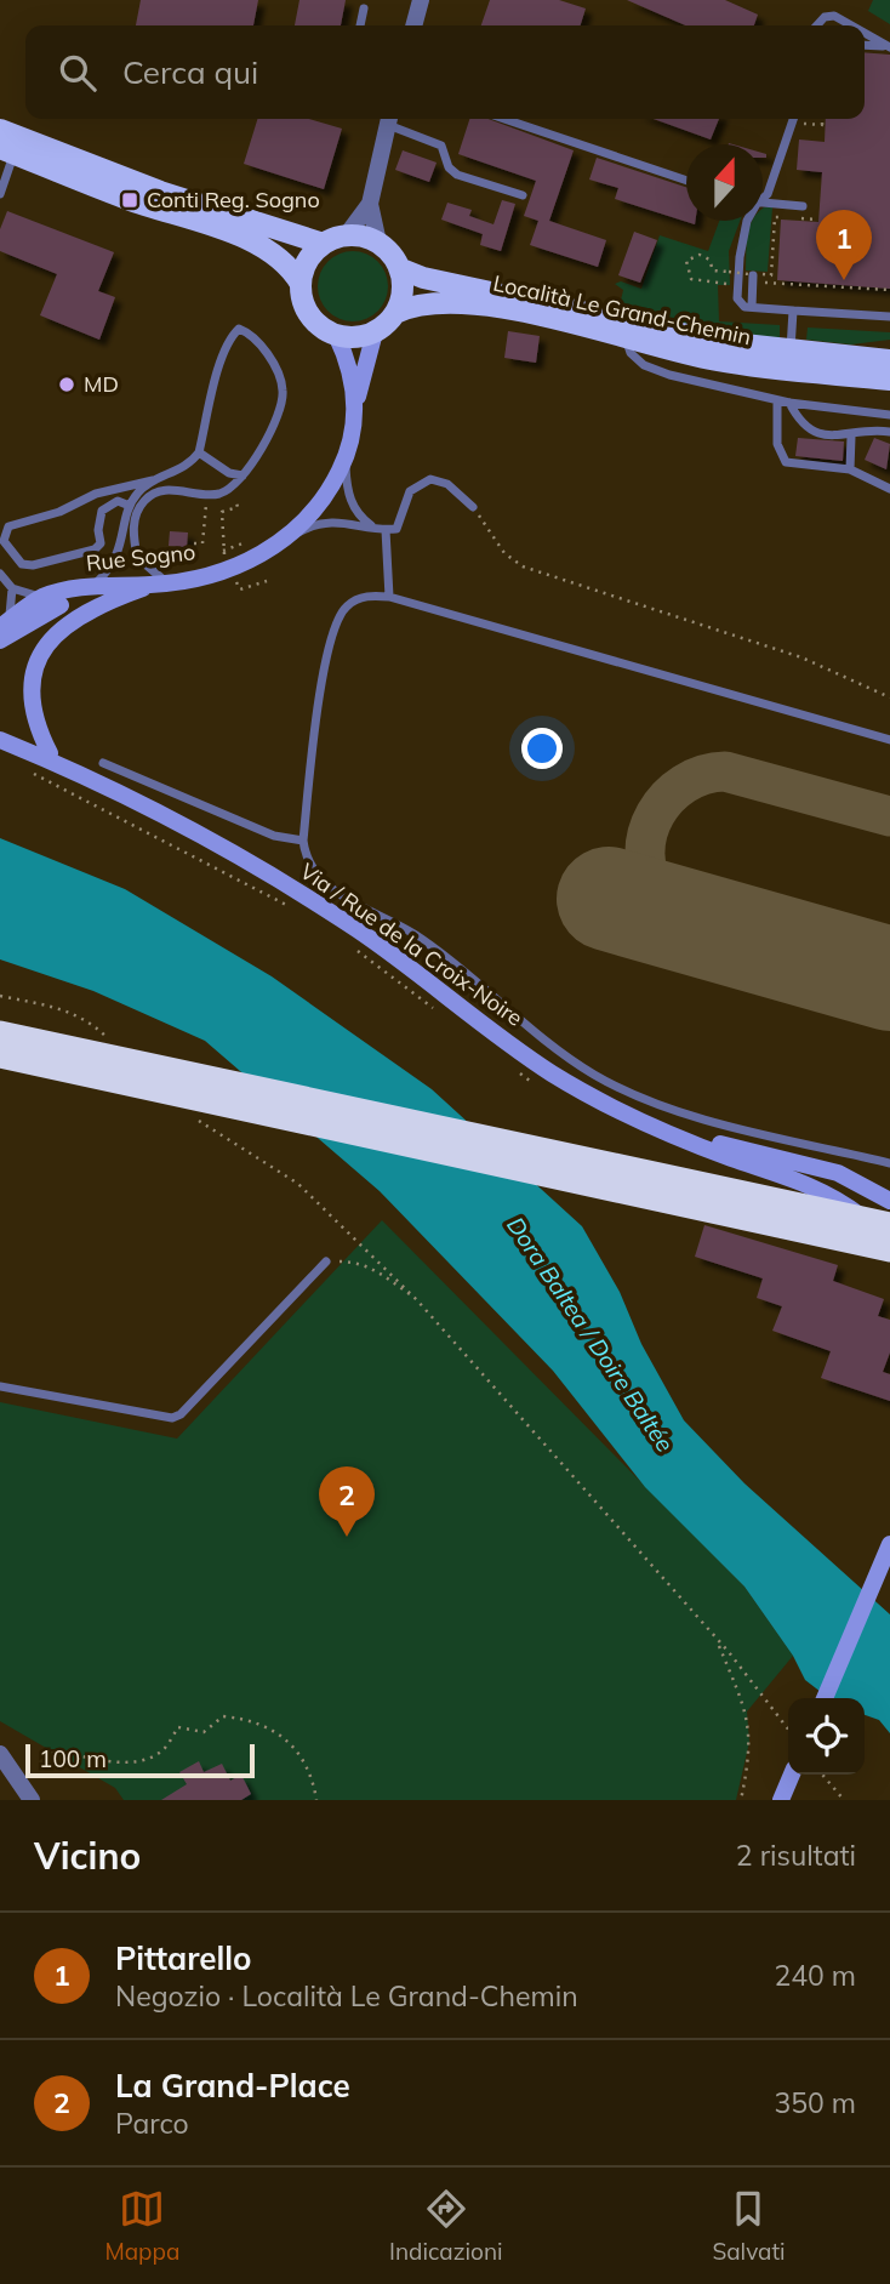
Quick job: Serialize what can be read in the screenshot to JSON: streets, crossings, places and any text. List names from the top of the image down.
{
  "streets": {
    "main road": ["Località Le Grand-Chemin"],
    "street": ["Rue Sogno", "Via / Rue de la Croix-Noire"]
  },
  "crossings": [
    ["Località Le Grand-Chemin", "Rue Sogno"]
  ],
  "water": ["Dora Baltea / Doire Baltée"],
  "places": {
    "transit": ["Conti Reg. Sogno"],
    "other": ["MD"]
  },
  "scale_bar": "100 m",
  "north": "top",
  "page": {
    "search": "Cerca qui",
    "pins": ["1", "2"],
    "scale": "100 m",
    "heading": ["Vicino", "2 risultati"],
    "list": [
      {
        "mark": "1",
        "name": "Pittarello",
        "note": "Negozio · Località Le Grand-Chemin",
        "value": "240 m"
      },
      {
        "mark": "2",
        "name": "La Grand-Place",
        "note": "Parco",
        "value": "350 m"
      }
    ],
    "nav": ["Mappa", "Indicazioni", "Salvati"]
  }
}
